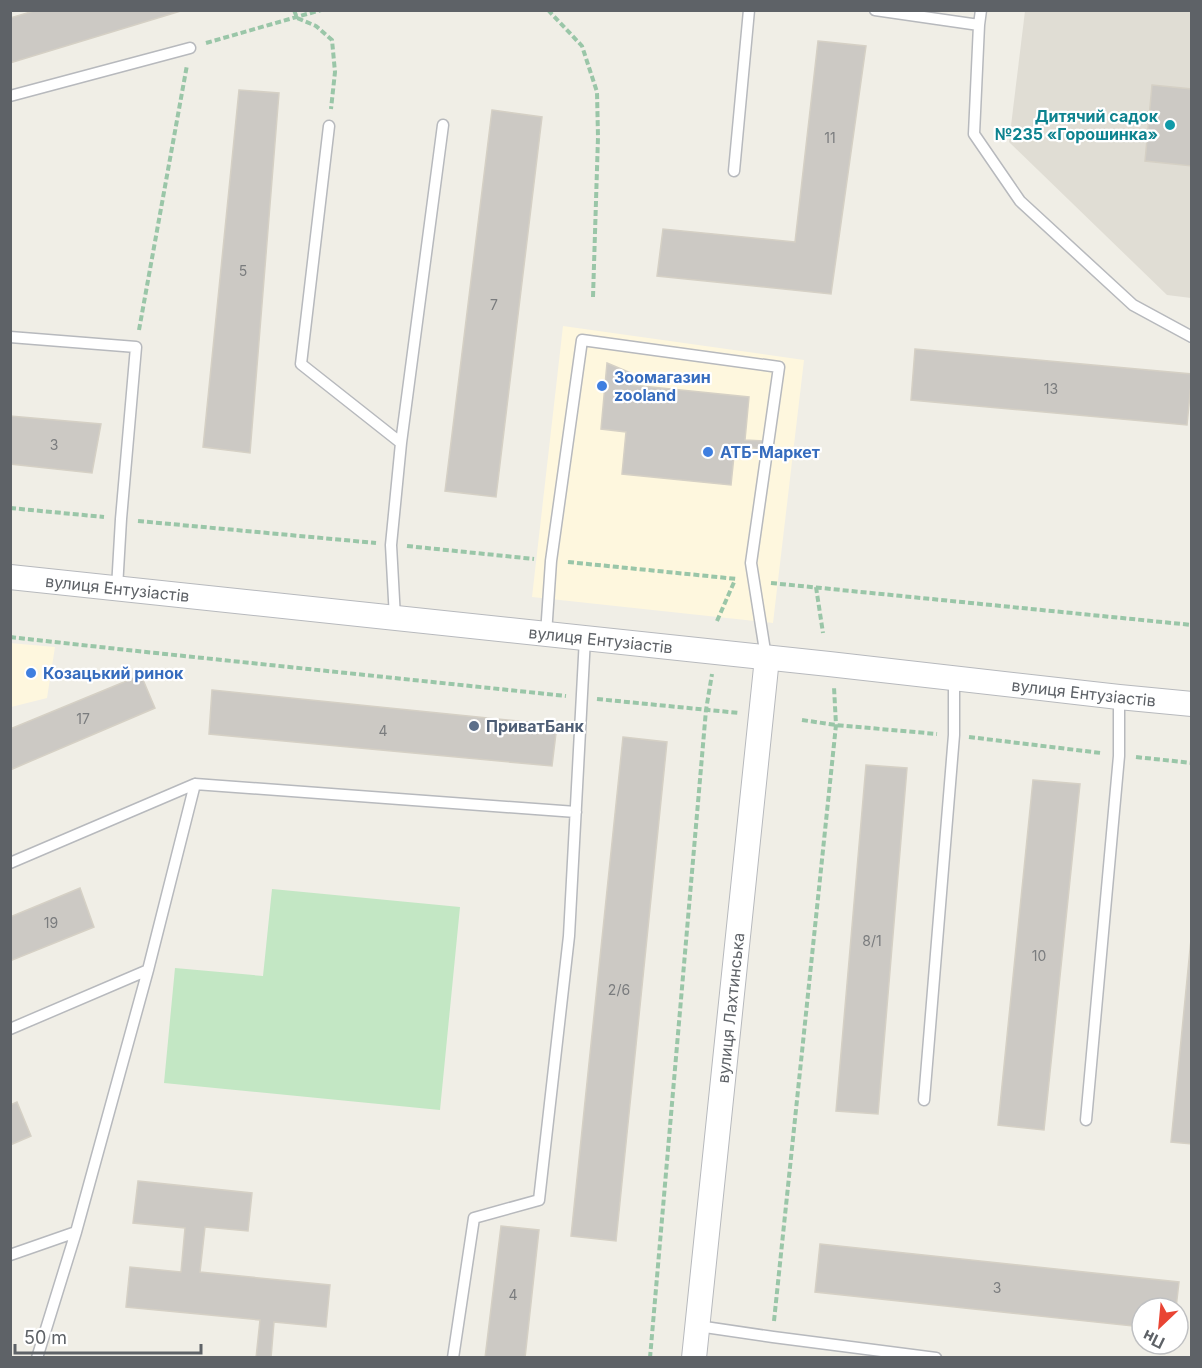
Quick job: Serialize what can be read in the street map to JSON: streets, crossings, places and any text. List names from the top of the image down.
{
  "streets": {
    "street": ["вулиця Ентузіастів", "вулиця Лахтинська"]
  },
  "crossings": [
    ["вулиця Ентузіастів", "вулиця Лахтинська"]
  ],
  "places": [
    "Дитячий садок №235 «Горошинка»",
    "Зоомагазин zooland",
    "АТБ-Маркет",
    "Козацький ринок",
    "ПриватБанк"
  ],
  "house_numbers": [
    "11",
    "5",
    "7",
    "13",
    "3",
    "17",
    "4",
    "19",
    "8/1",
    "10",
    "2/6",
    "3",
    "4"
  ],
  "scale_bar": "50 m",
  "north": "bottom left"
}
